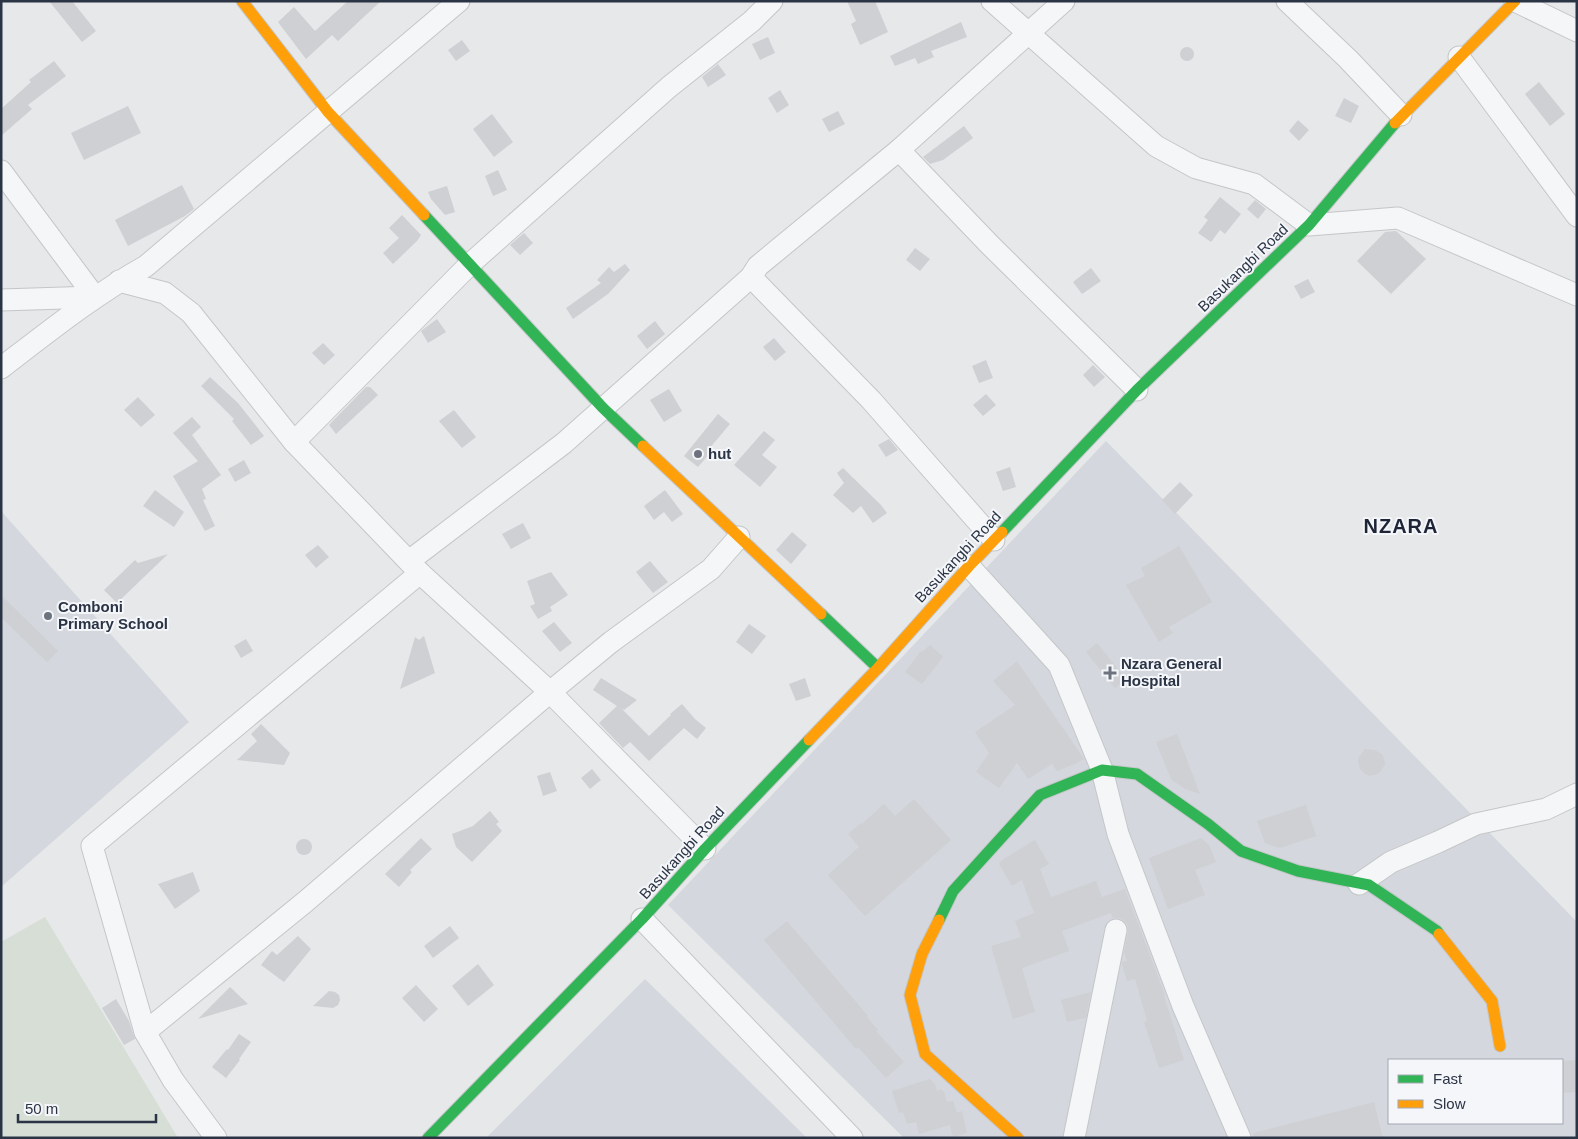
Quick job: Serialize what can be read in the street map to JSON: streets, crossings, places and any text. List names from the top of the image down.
{
  "streets": {
    "street": ["Basukangbi Road"]
  },
  "districts": ["NZARA"],
  "places": {
    "other": ["hut", "Comboni Primary School"],
    "health": ["Nzara General Hospital"]
  },
  "legend": ["Fast", "Slow"],
  "scale_bar": "50 m"
}
